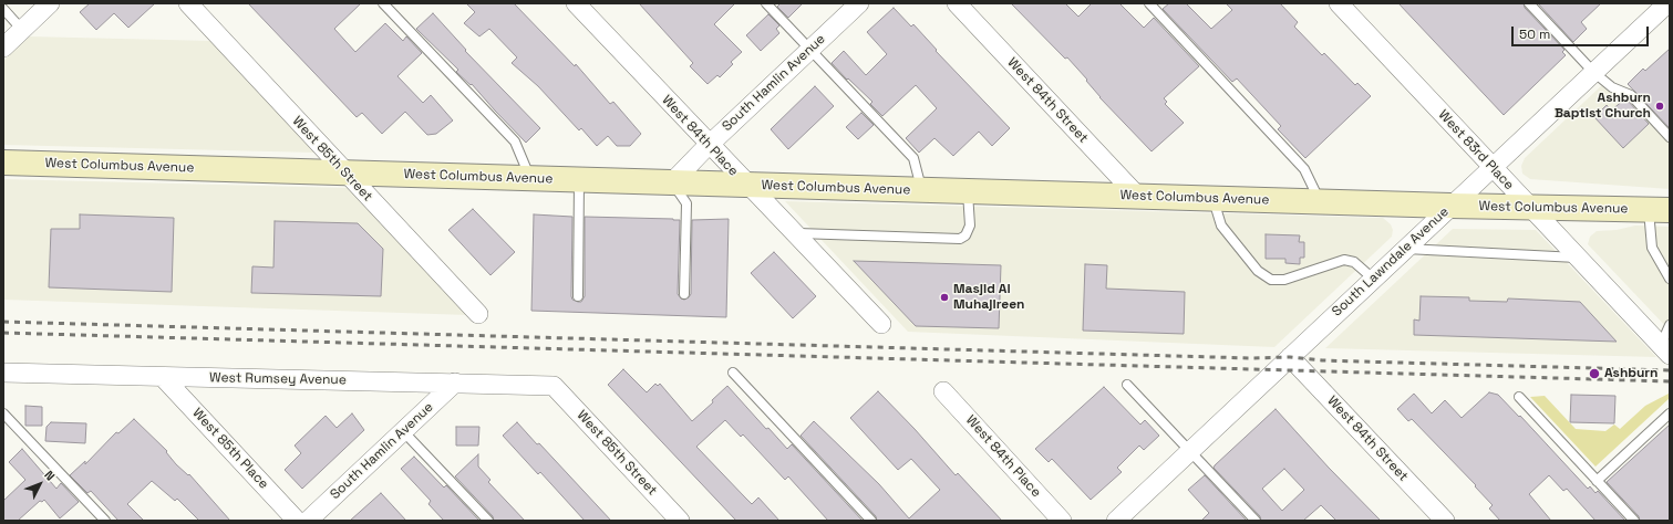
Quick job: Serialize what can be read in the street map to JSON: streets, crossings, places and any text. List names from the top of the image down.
{
  "streets": {
    "main road": ["West Columbus Avenue"],
    "street": [
      "South Hamlin Avenue",
      "West 84th Street",
      "West 84th Place",
      "West 83rd Place",
      "West 85th Street",
      "South Lawndale Avenue",
      "West Rumsey Avenue",
      "West 85th Place"
    ]
  },
  "crossings": [
    ["South Hamlin Avenue", "West 84th Place"],
    ["South Hamlin Avenue", "West Columbus Avenue"],
    ["South Hamlin Avenue", "West Rumsey Avenue"],
    ["West 84th Street", "West Columbus Avenue"],
    ["West 84th Street", "South Lawndale Avenue"],
    ["West 84th Place", "West Columbus Avenue"],
    ["West 83rd Place", "West Columbus Avenue"],
    ["West 83rd Place", "South Lawndale Avenue"],
    ["West 85th Street", "West Columbus Avenue"],
    ["West 85th Street", "West Rumsey Avenue"],
    ["West Columbus Avenue", "South Lawndale Avenue"],
    ["West Rumsey Avenue", "West 85th Place"]
  ],
  "places": ["Ashburn Baptist Church", "Masjid Al Muhajireen", "Ashburn"],
  "scale_bar": "50 m",
  "north": "top right"
}
